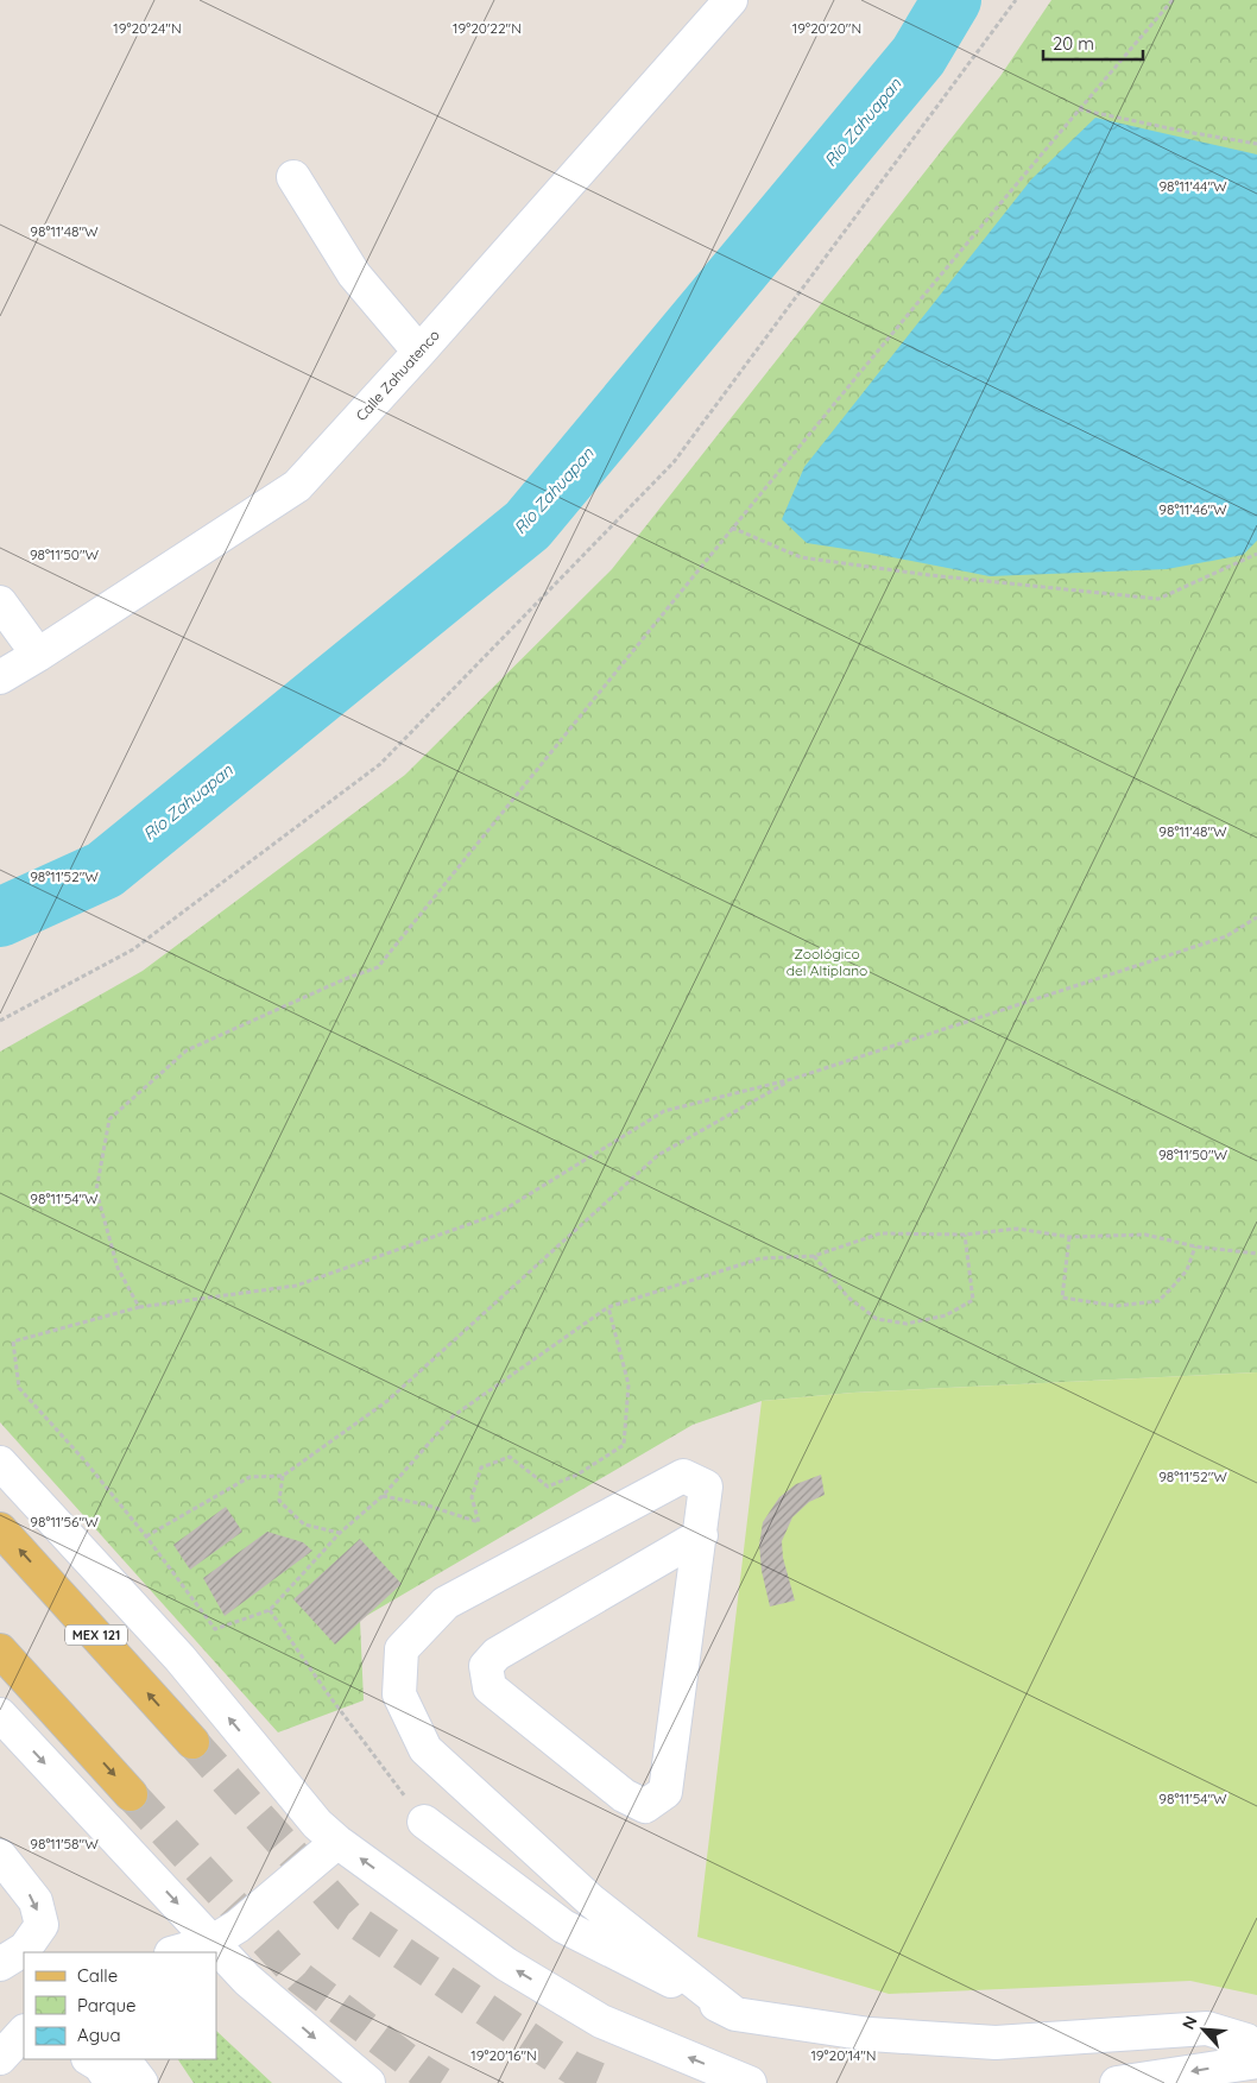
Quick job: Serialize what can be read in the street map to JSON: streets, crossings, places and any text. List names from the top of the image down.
{
  "streets": {
    "main road": ["MEX 121"],
    "street": ["Calle Zahuatenco"]
  },
  "water": ["Río Zahuapan"],
  "parks": ["Zoológico del Altiplano"],
  "legend": ["Calle", "Parque", "Agua"],
  "scale_bar": "20 m",
  "north": "top left",
  "coordinates": [
    "19°20'24\"N",
    "19°20'22\"N",
    "19°20'20\"N",
    "98°11'44\"W",
    "98°11'48\"W",
    "98°11'46\"W",
    "98°11'50\"W",
    "98°11'52\"W",
    "98°11'54\"W",
    "98°11'56\"W",
    "98°11'58\"W",
    "19°20'16\"N",
    "19°20'14\"N"
  ]
}
